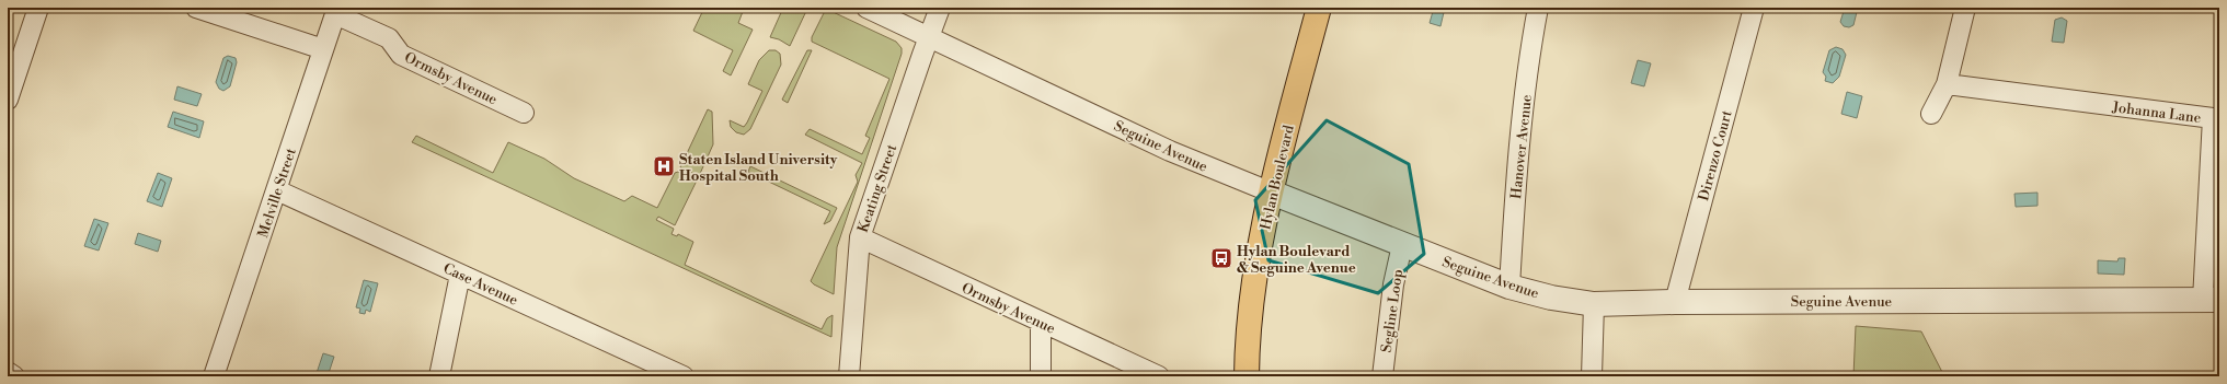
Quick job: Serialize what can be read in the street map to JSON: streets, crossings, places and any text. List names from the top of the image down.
{
  "streets": {
    "main road": ["Hylan Boulevard"],
    "street": [
      "Ormsby Avenue",
      "Johanna Lane",
      "Seguine Avenue",
      "Hanover Avenue",
      "Direnzo Court",
      "Keating Street",
      "Melville Street",
      "Case Avenue",
      "Segline Loop"
    ]
  },
  "crossings": [
    ["Ormsby Avenue", "Keating Street"],
    ["Ormsby Avenue", "Melville Street"],
    ["Johanna Lane", "Seguine Avenue"],
    ["Seguine Avenue", "Hanover Avenue"],
    ["Seguine Avenue", "Direnzo Court"],
    ["Seguine Avenue", "Hylan Boulevard"],
    ["Seguine Avenue", "Keating Street"],
    ["Seguine Avenue", "Segline Loop"],
    ["Melville Street", "Case Avenue"]
  ],
  "places": {
    "hospital": ["Staten Island University Hospital South"],
    "bus stop": ["Hylan Boulevard & Seguine Avenue"]
  }
}
